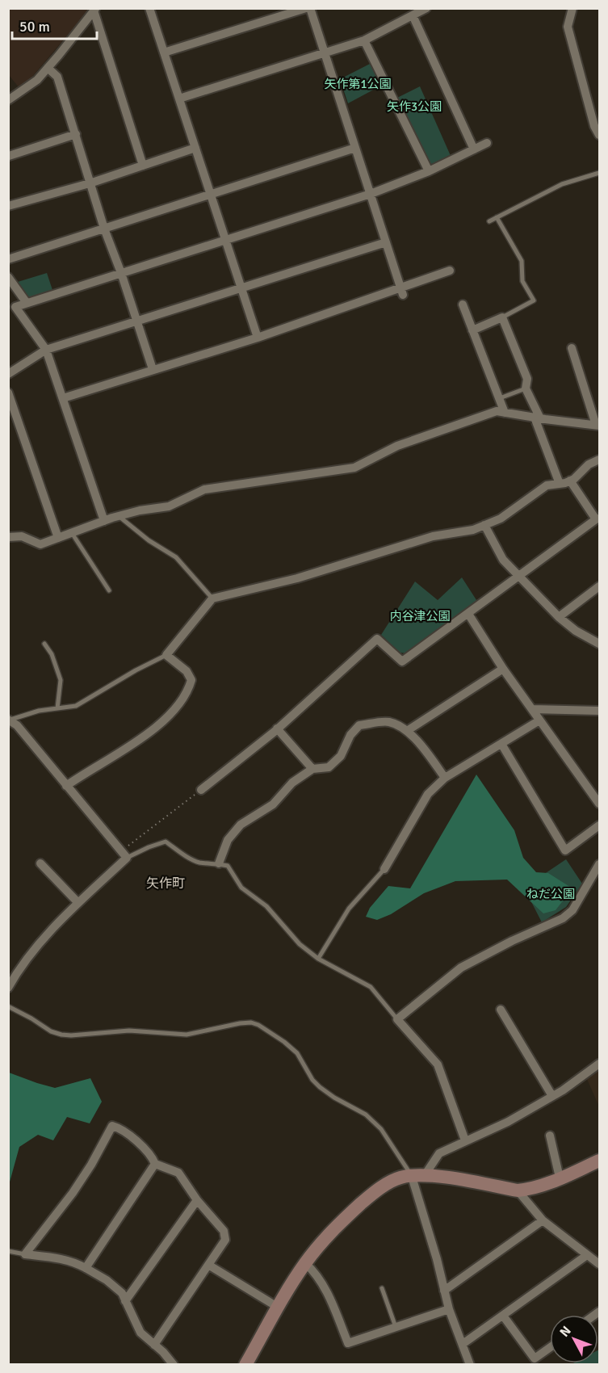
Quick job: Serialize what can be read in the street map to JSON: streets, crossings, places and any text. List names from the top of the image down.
{
  "districts": ["矢作町"],
  "parks": [
    "矢作第1公園",
    "矢作3公園",
    "内谷津公園",
    "ねだ公園"
  ],
  "scale_bar": "50 m",
  "north": "top left"
}
